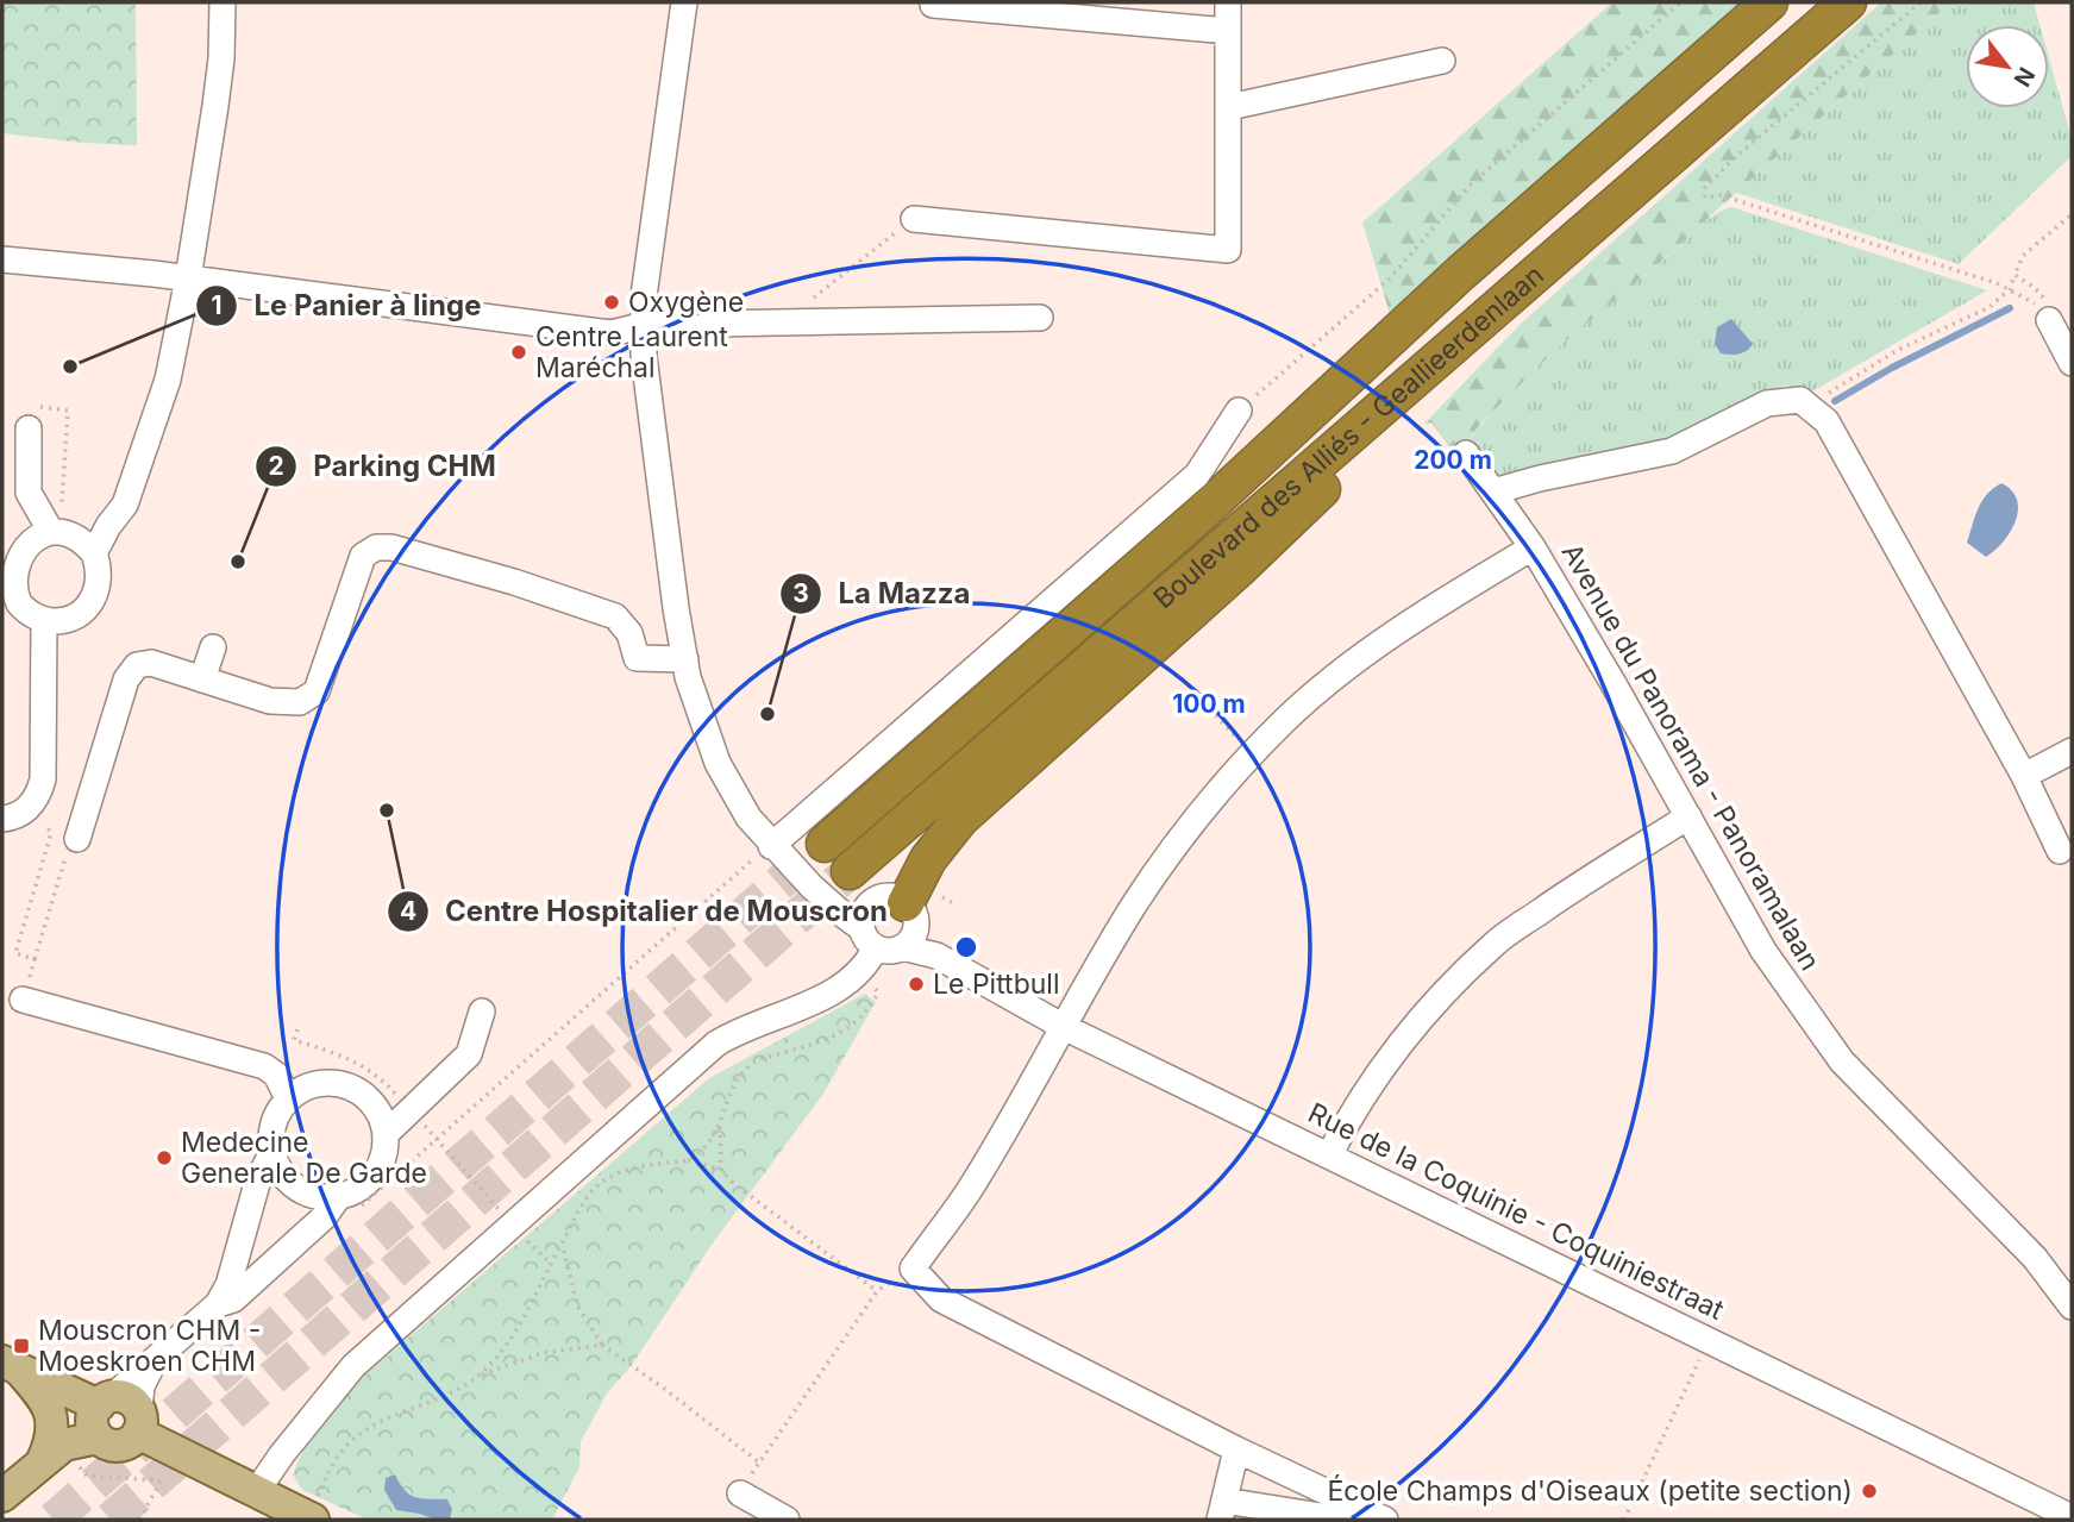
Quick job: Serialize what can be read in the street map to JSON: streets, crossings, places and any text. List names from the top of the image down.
{
  "streets": {
    "highway": ["Boulevard des Alliés - Geallieerdenlaan"],
    "street": ["Avenue du Panorama - Panoramalaan", "Rue de la Coquinie - Coquiniestraat"]
  },
  "places": {
    "other": [
      "Oxygène",
      "Centre Laurent Maréchal",
      "Le Panier à linge",
      "Parking CHM",
      "La Mazza",
      "Centre Hospitalier de Mouscron",
      "Le Pittbull",
      "Medecine Generale De Garde",
      "École Champs d'Oiseaux (petite section)"
    ],
    "transit": ["Mouscron CHM - Moeskroen CHM"]
  },
  "north": "bottom right",
  "rings": ["200 m", "100 m"]
}
